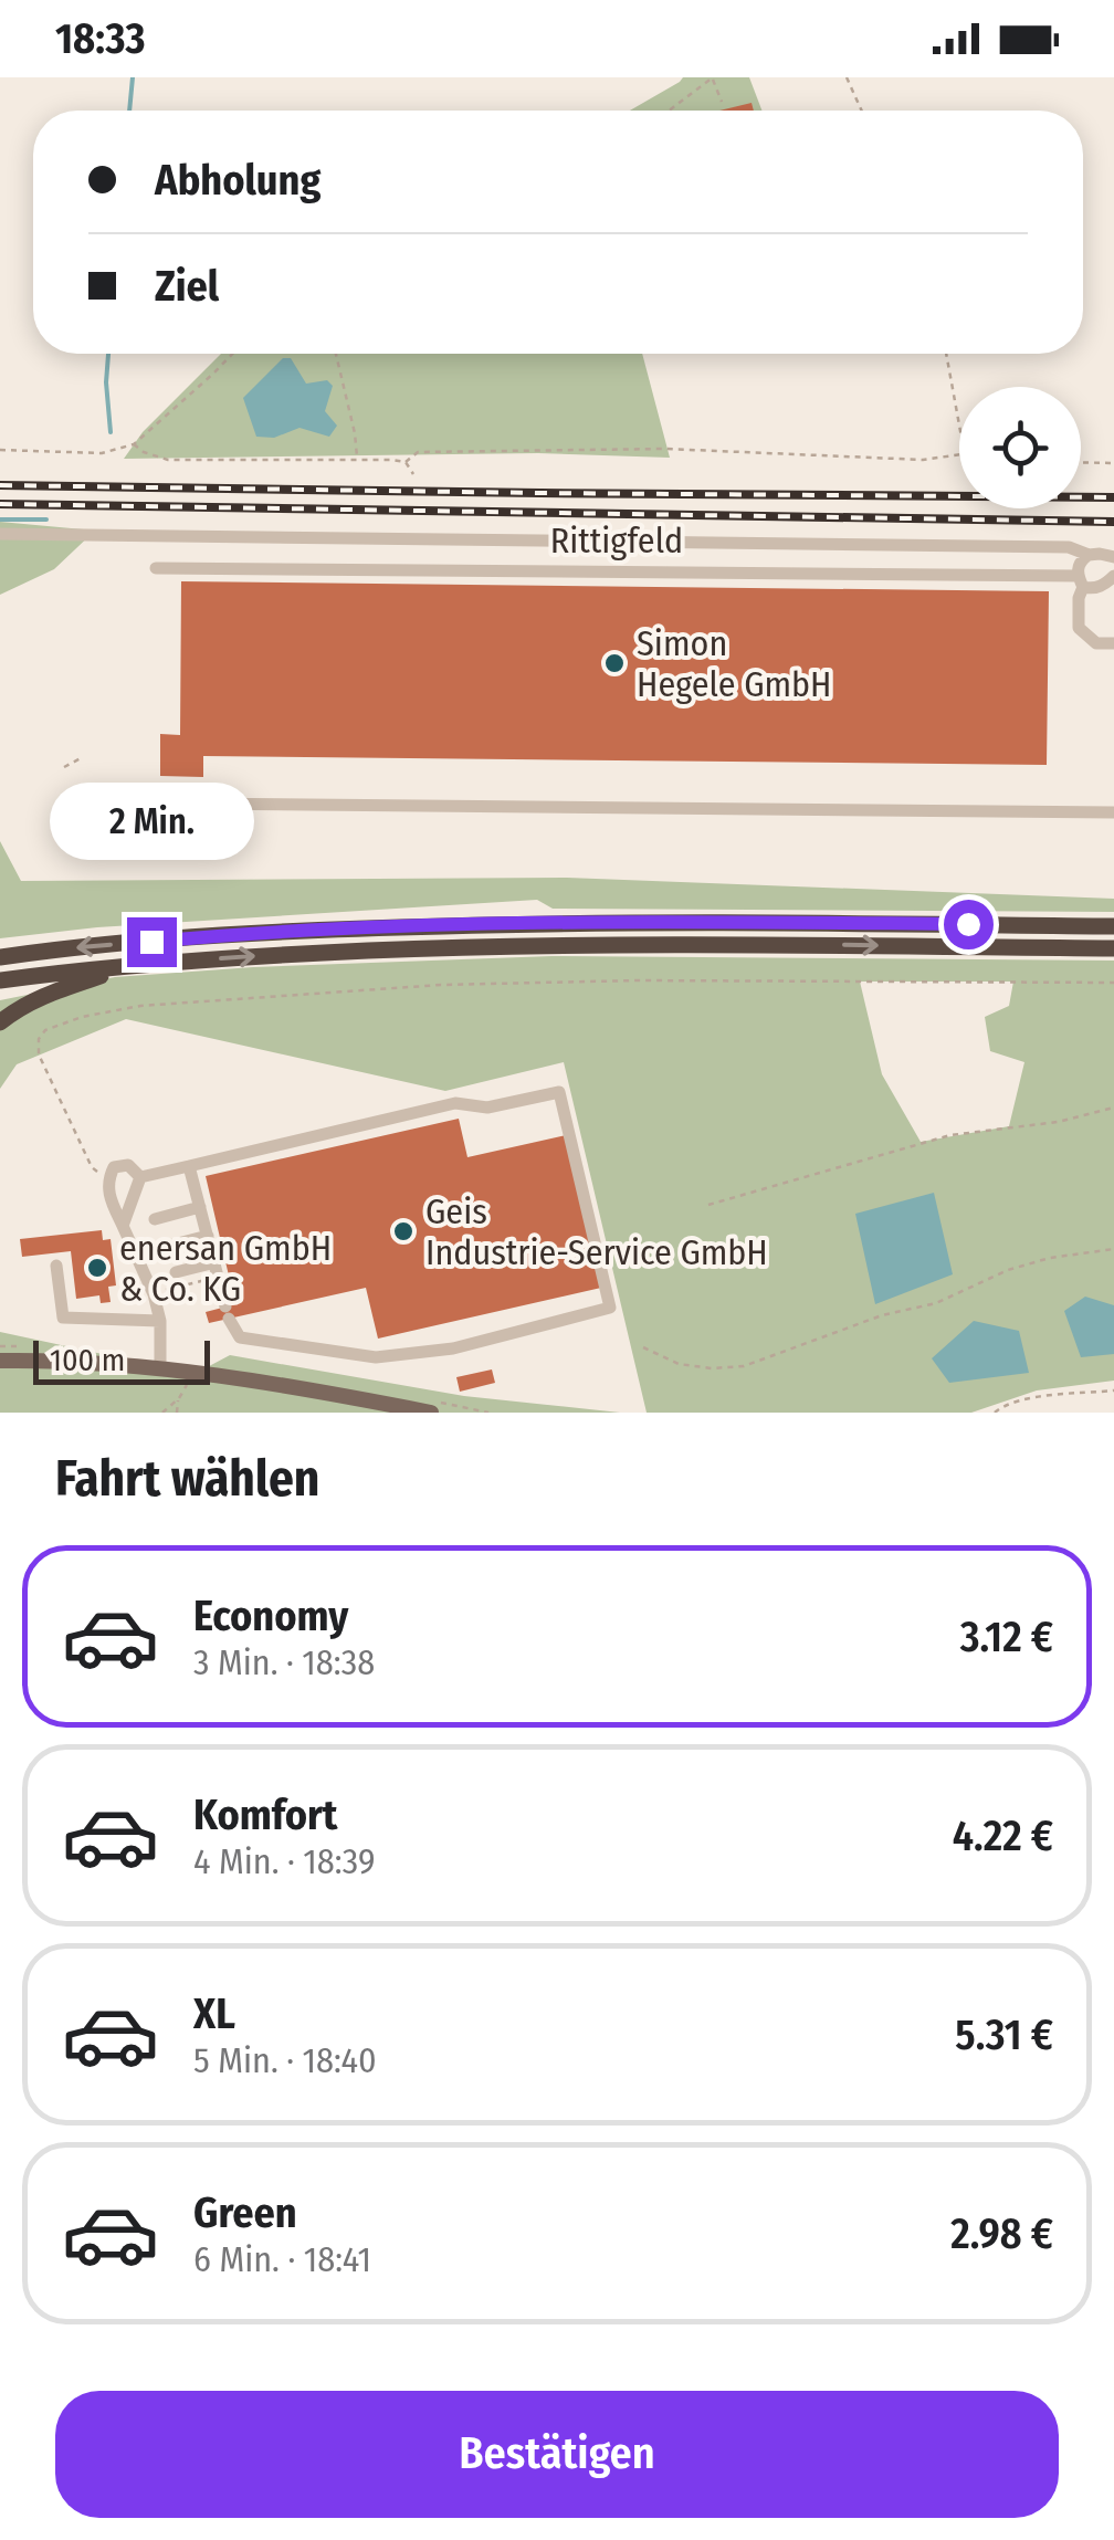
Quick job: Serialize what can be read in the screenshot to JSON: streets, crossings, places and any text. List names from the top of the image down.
{
  "streets": {
    "street": ["Rittigfeld"]
  },
  "places": ["Simon Hegele GmbH", "Geis Industrie-Service GmbH", "enersan GmbH & Co. KG"],
  "scale_bar": "100 m",
  "page": {
    "status": "18:33",
    "banner": ["Abholung", "Ziel"],
    "bubble": "2 Min.",
    "scale": "100 m",
    "heading": "Fahrt wählen",
    "list": [
      {
        "name": "Economy",
        "note": "3 Min. · 18:38",
        "value": "3.12 €"
      },
      {
        "name": "Komfort",
        "note": "4 Min. · 18:39",
        "value": "4.22 €"
      },
      {
        "name": "XL",
        "note": "5 Min. · 18:40",
        "value": "5.31 €"
      },
      {
        "name": "Green",
        "note": "6 Min. · 18:41",
        "value": "2.98 €"
      }
    ],
    "buttons": "Bestätigen"
  }
}
